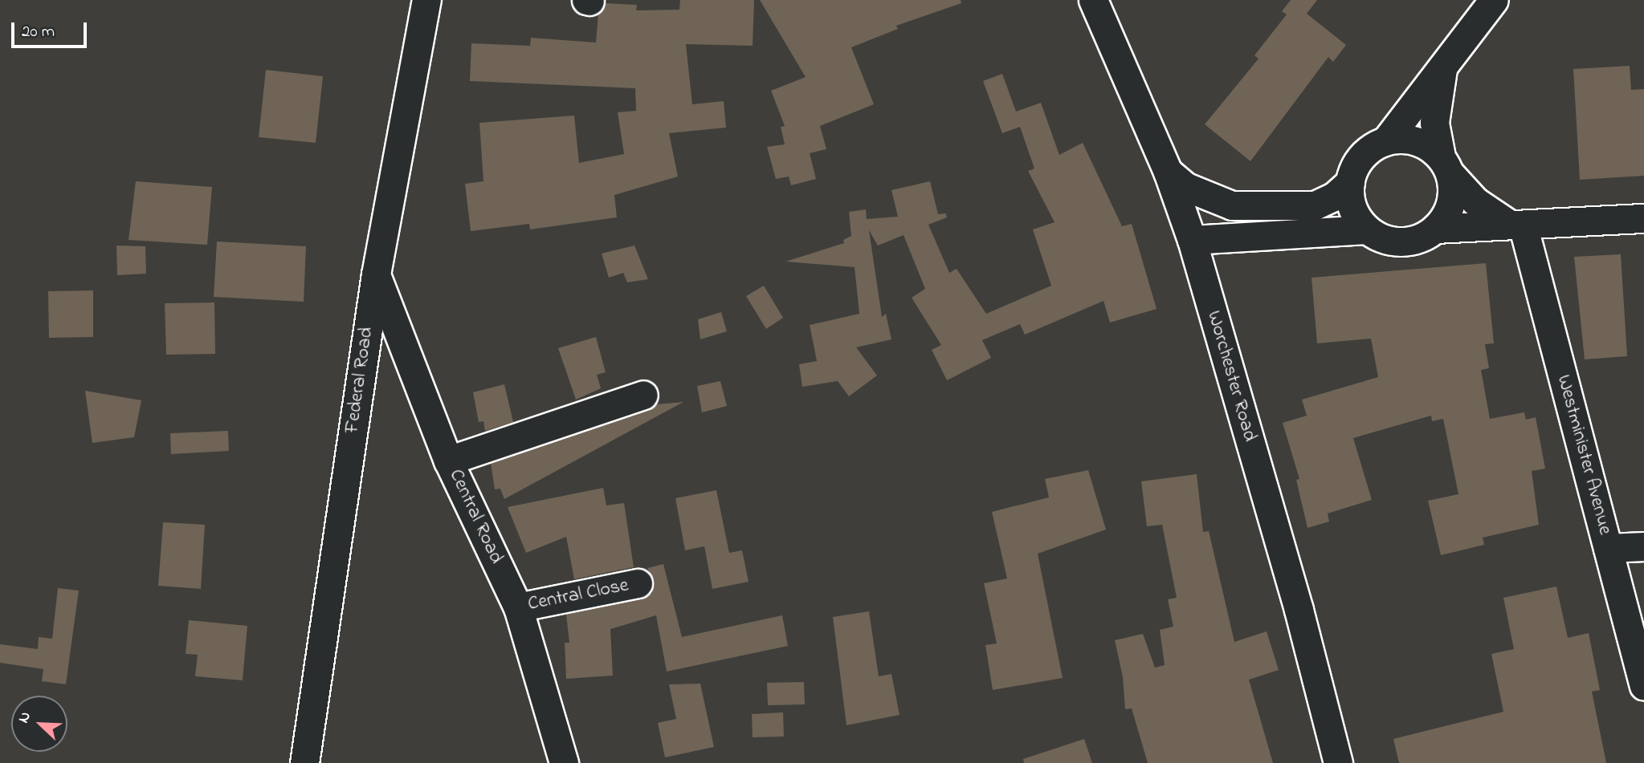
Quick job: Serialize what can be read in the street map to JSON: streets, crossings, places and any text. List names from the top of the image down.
{
  "streets": {
    "street": [
      "Worchester Road",
      "Federal Road",
      "Westminister Avenue",
      "Central Road",
      "Central Close"
    ]
  },
  "crossings": [
    ["Federal Road", "Central Road"],
    ["Central Road", "Central Close"]
  ],
  "scale_bar": "20 m",
  "north": "top left"
}
